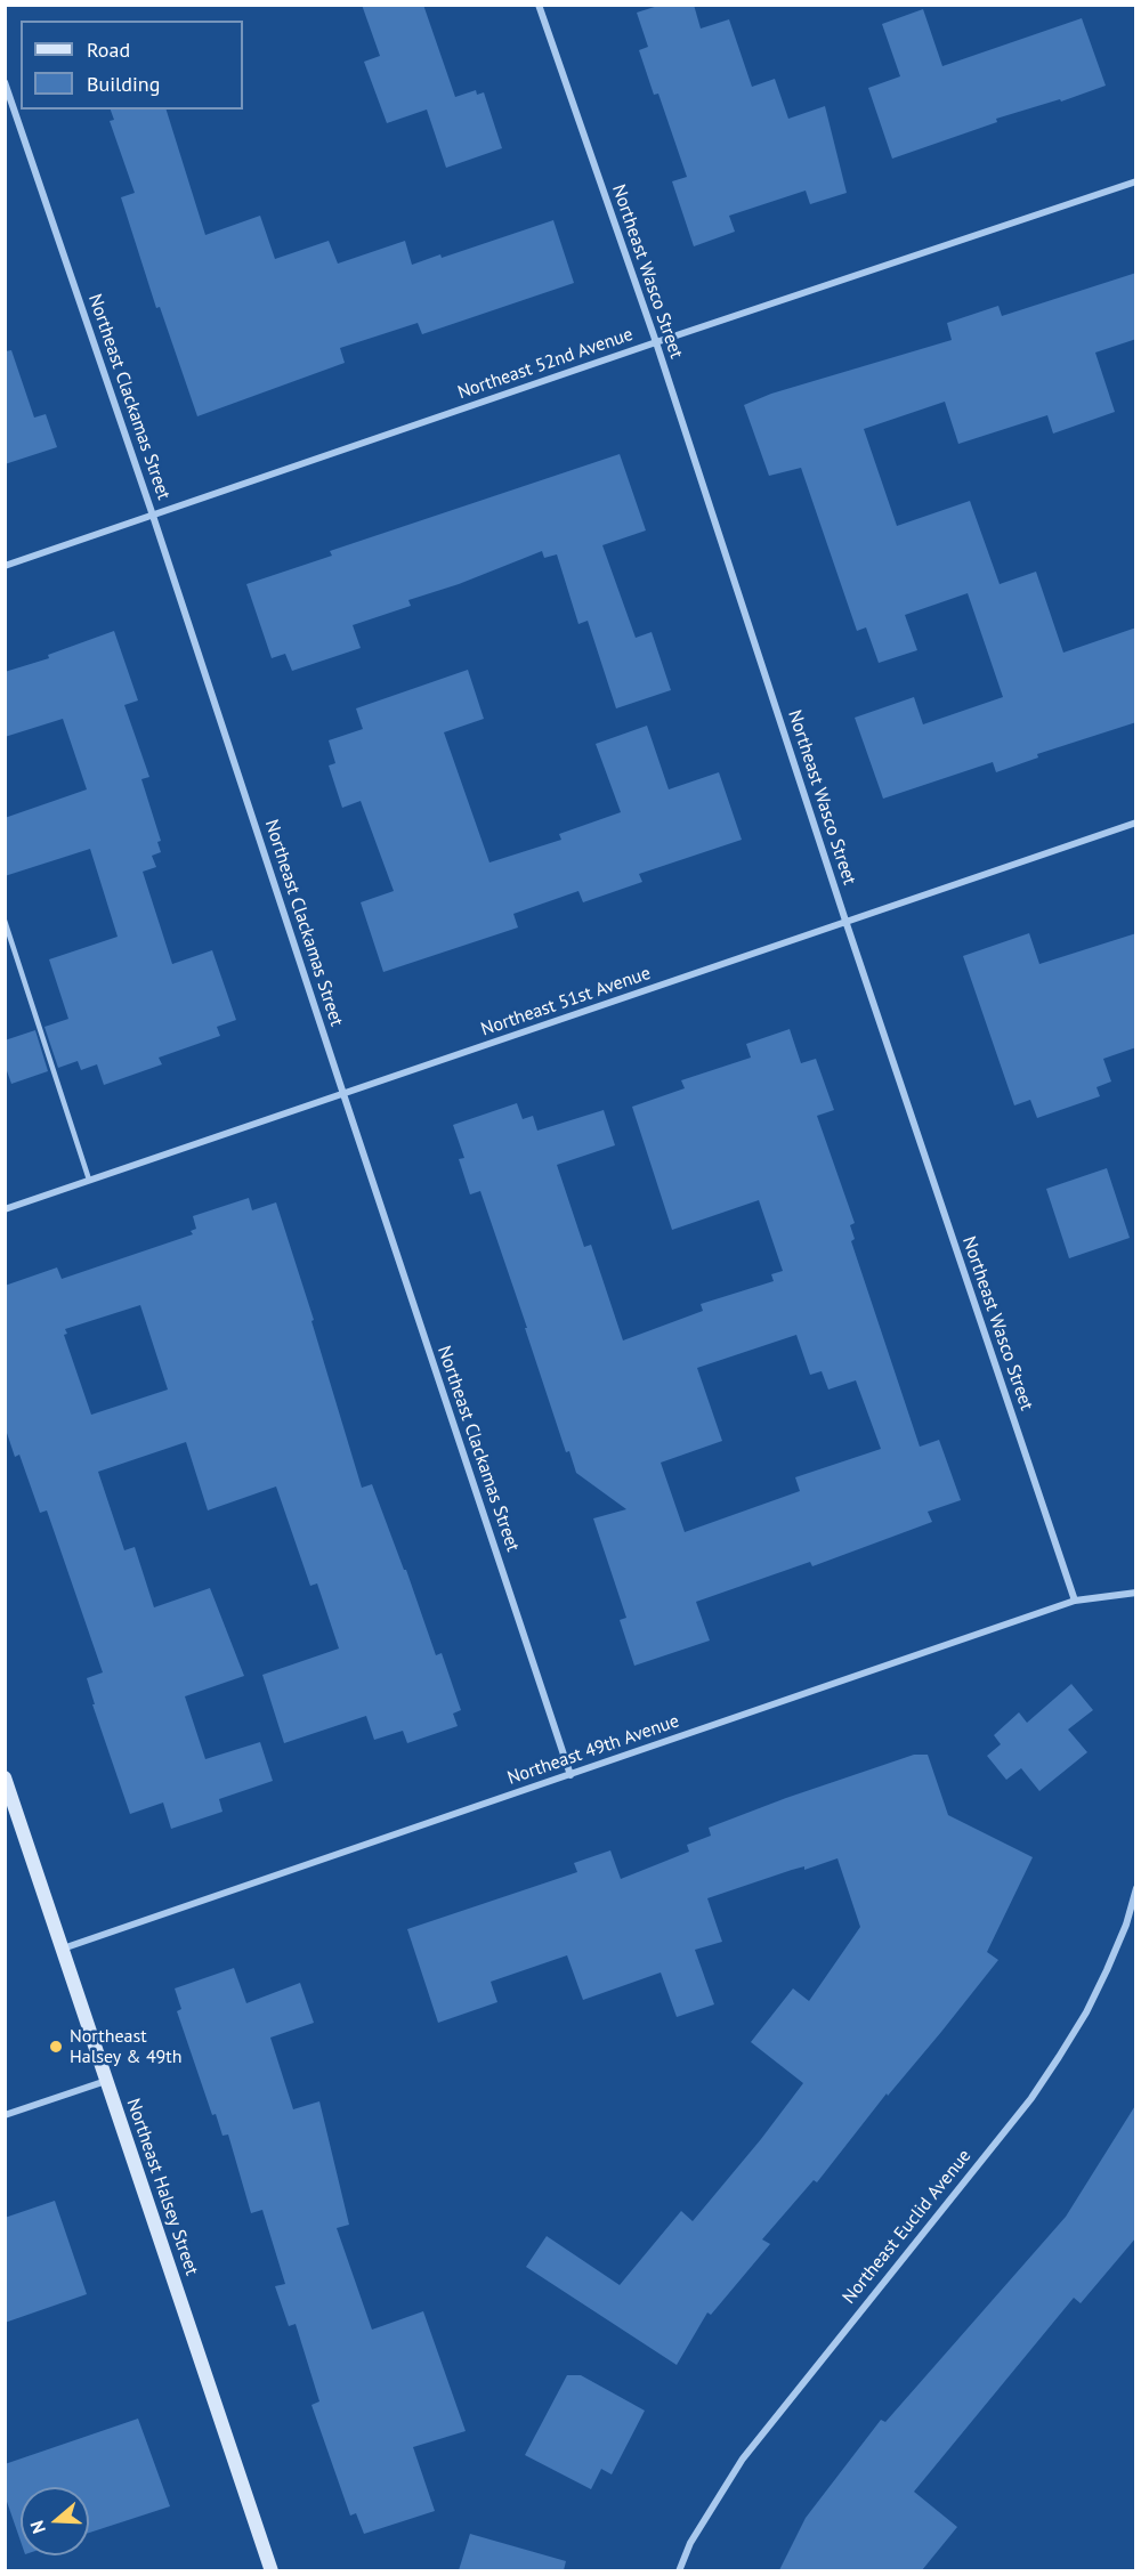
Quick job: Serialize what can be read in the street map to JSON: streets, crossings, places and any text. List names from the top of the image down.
{
  "streets": {
    "main road": ["Northeast Halsey Street"],
    "street": [
      "Northeast Wasco Street",
      "Northeast 52nd Avenue",
      "Northeast Clackamas Street",
      "Northeast 51st Avenue",
      "Northeast 49th Avenue",
      "Northeast Euclid Avenue"
    ]
  },
  "crossings": [
    ["Northeast Wasco Street", "Northeast 52nd Avenue"],
    ["Northeast Wasco Street", "Northeast 51st Avenue"],
    ["Northeast Wasco Street", "Northeast 49th Avenue"],
    ["Northeast 52nd Avenue", "Northeast Clackamas Street"],
    ["Northeast Clackamas Street", "Northeast 51st Avenue"],
    ["Northeast Clackamas Street", "Northeast 49th Avenue"],
    ["Northeast 49th Avenue", "Northeast Halsey Street"]
  ],
  "places": ["Northeast Halsey & 49th"],
  "legend": ["Road", "Building"],
  "north": "left"
}
